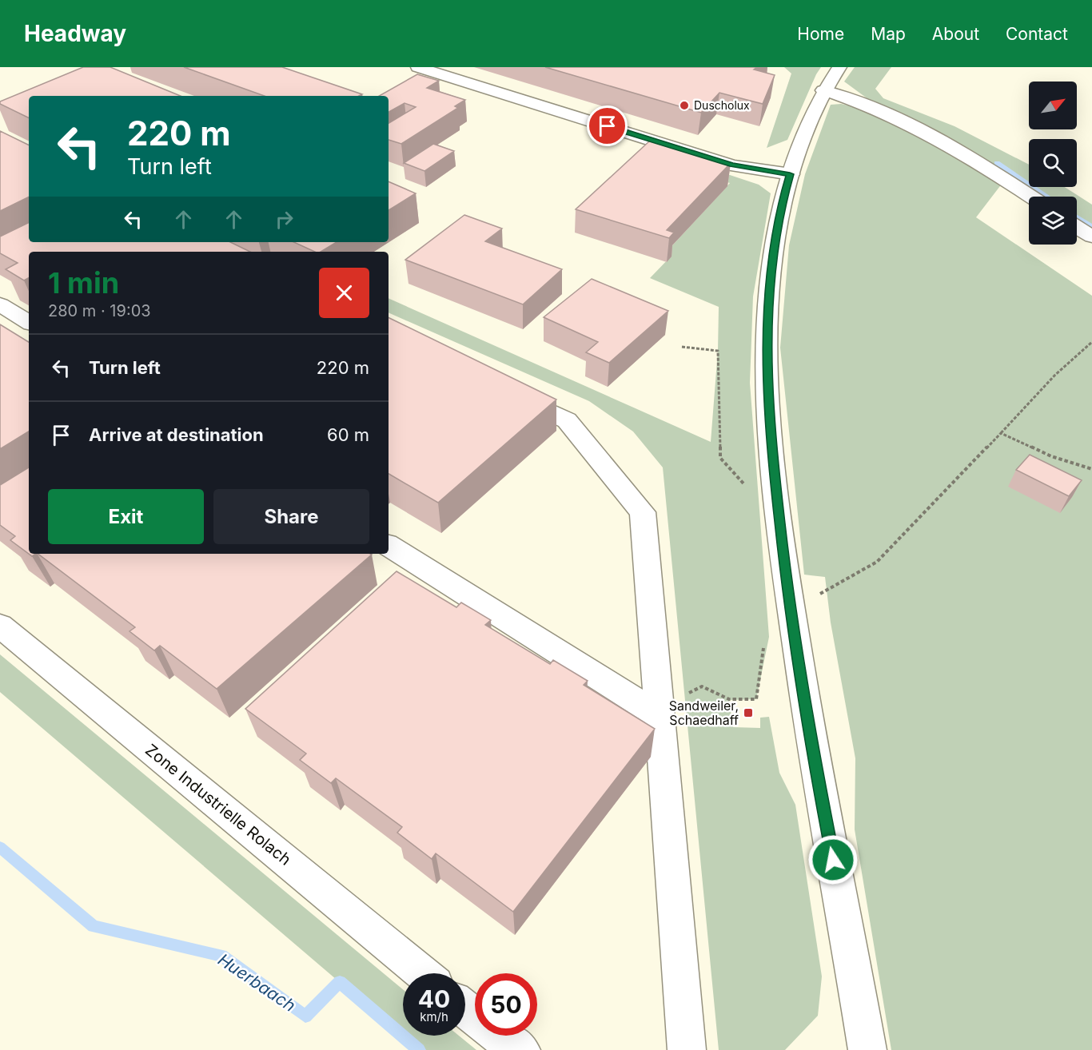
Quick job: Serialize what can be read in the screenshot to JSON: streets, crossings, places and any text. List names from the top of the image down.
{
  "streets": {
    "main road": ["Zone Industrielle Rolach"]
  },
  "water": ["Huerbaach"],
  "places": {
    "other": ["Duscholux"],
    "transit": ["Sandweiler, Schaedhaff"]
  },
  "north": "top right",
  "page": {
    "header": "Headway",
    "nav": [
      "Home",
      "Map",
      "About",
      "Contact"
    ],
    "turn": ["220 m", "Turn left"],
    "heading": ["1 min", "280 m · 19:03"],
    "list": [
      {
        "name": "Turn left",
        "value": "220 m"
      },
      {
        "name": "Arrive at destination",
        "value": "60 m"
      }
    ],
    "buttons": ["Exit", "Share"],
    "speed": "40 km/h",
    "limit": "50"
  }
}
